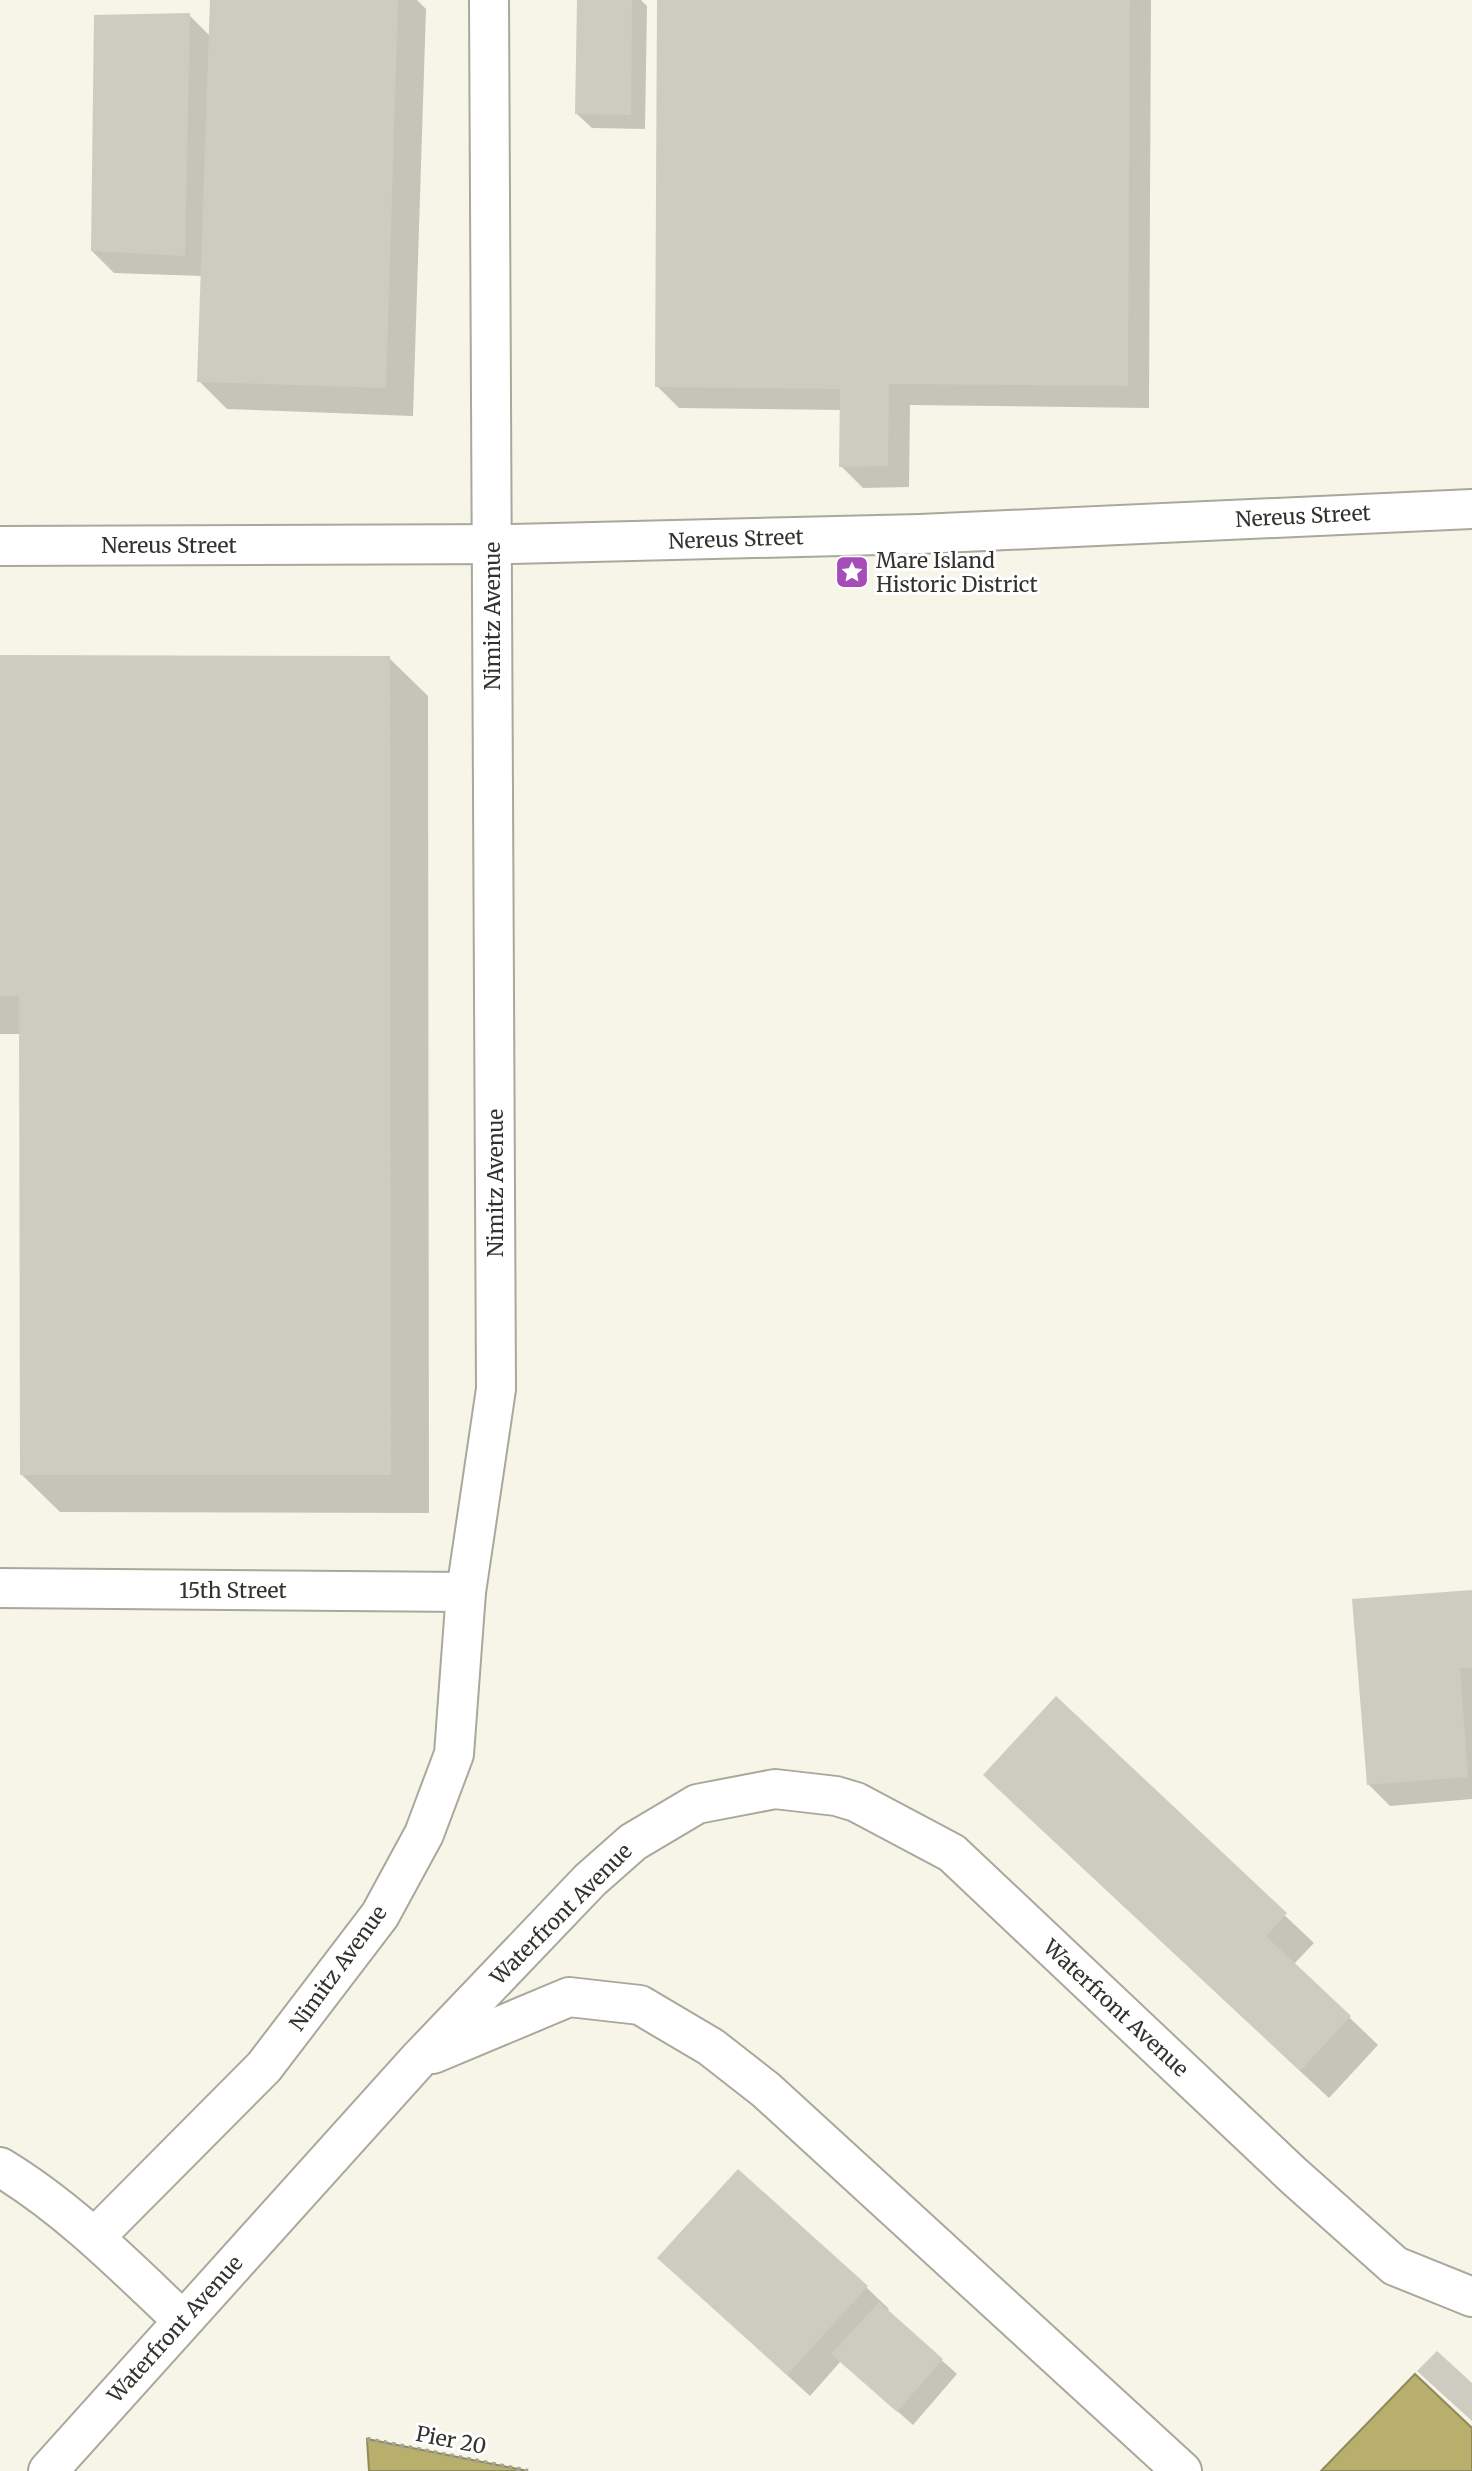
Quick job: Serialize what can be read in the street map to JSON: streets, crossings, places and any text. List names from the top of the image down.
{
  "streets": {
    "street": [
      "Nereus Street",
      "Nimitz Avenue",
      "15th Street",
      "Waterfront Avenue"
    ],
    "path": ["Pier 20"]
  },
  "crossings": [
    ["Nereus Street", "Nimitz Avenue"],
    ["Nimitz Avenue", "15th Street"]
  ],
  "places": {
    "place": ["Mare Island Historic District"]
  }
}
